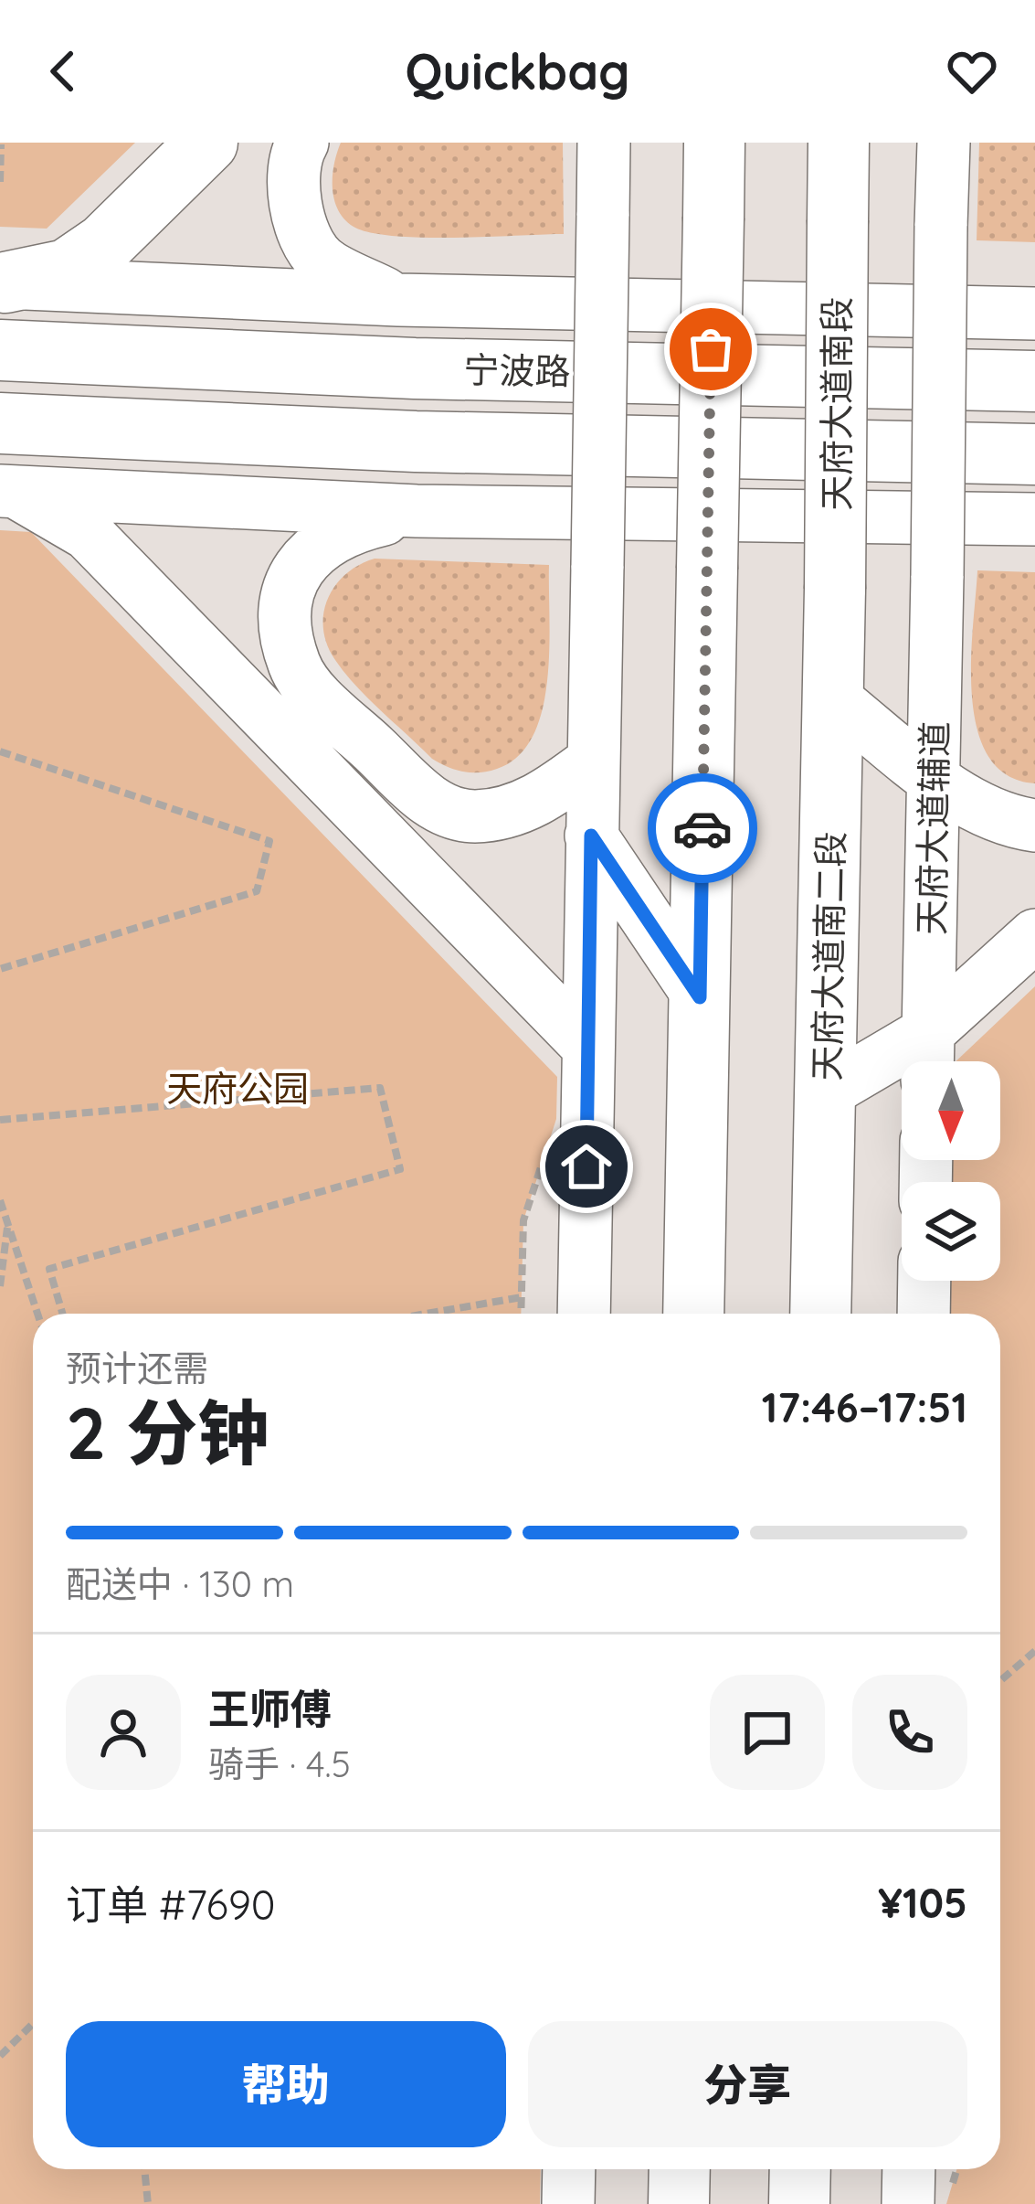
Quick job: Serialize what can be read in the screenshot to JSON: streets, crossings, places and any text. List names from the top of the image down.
{
  "streets": {
    "main road": ["宁波路", "天府大道南段", "天府大道南二段"],
    "street": ["天府大道辅道"]
  },
  "crossings": [
    ["天府大道南段", "天府大道南二段"]
  ],
  "parks": ["天府公园"],
  "north": "bottom",
  "page": {
    "header": "Quickbag",
    "heading": ["2 分钟", "预计还需", "17:46–17:51"],
    "panel": [
      "王师傅",
      "骑手 · 4.5",
      "订单 #7690",
      "¥105"
    ],
    "bar": "配送中 · 130 m",
    "buttons": ["帮助", "分享"]
  }
}
